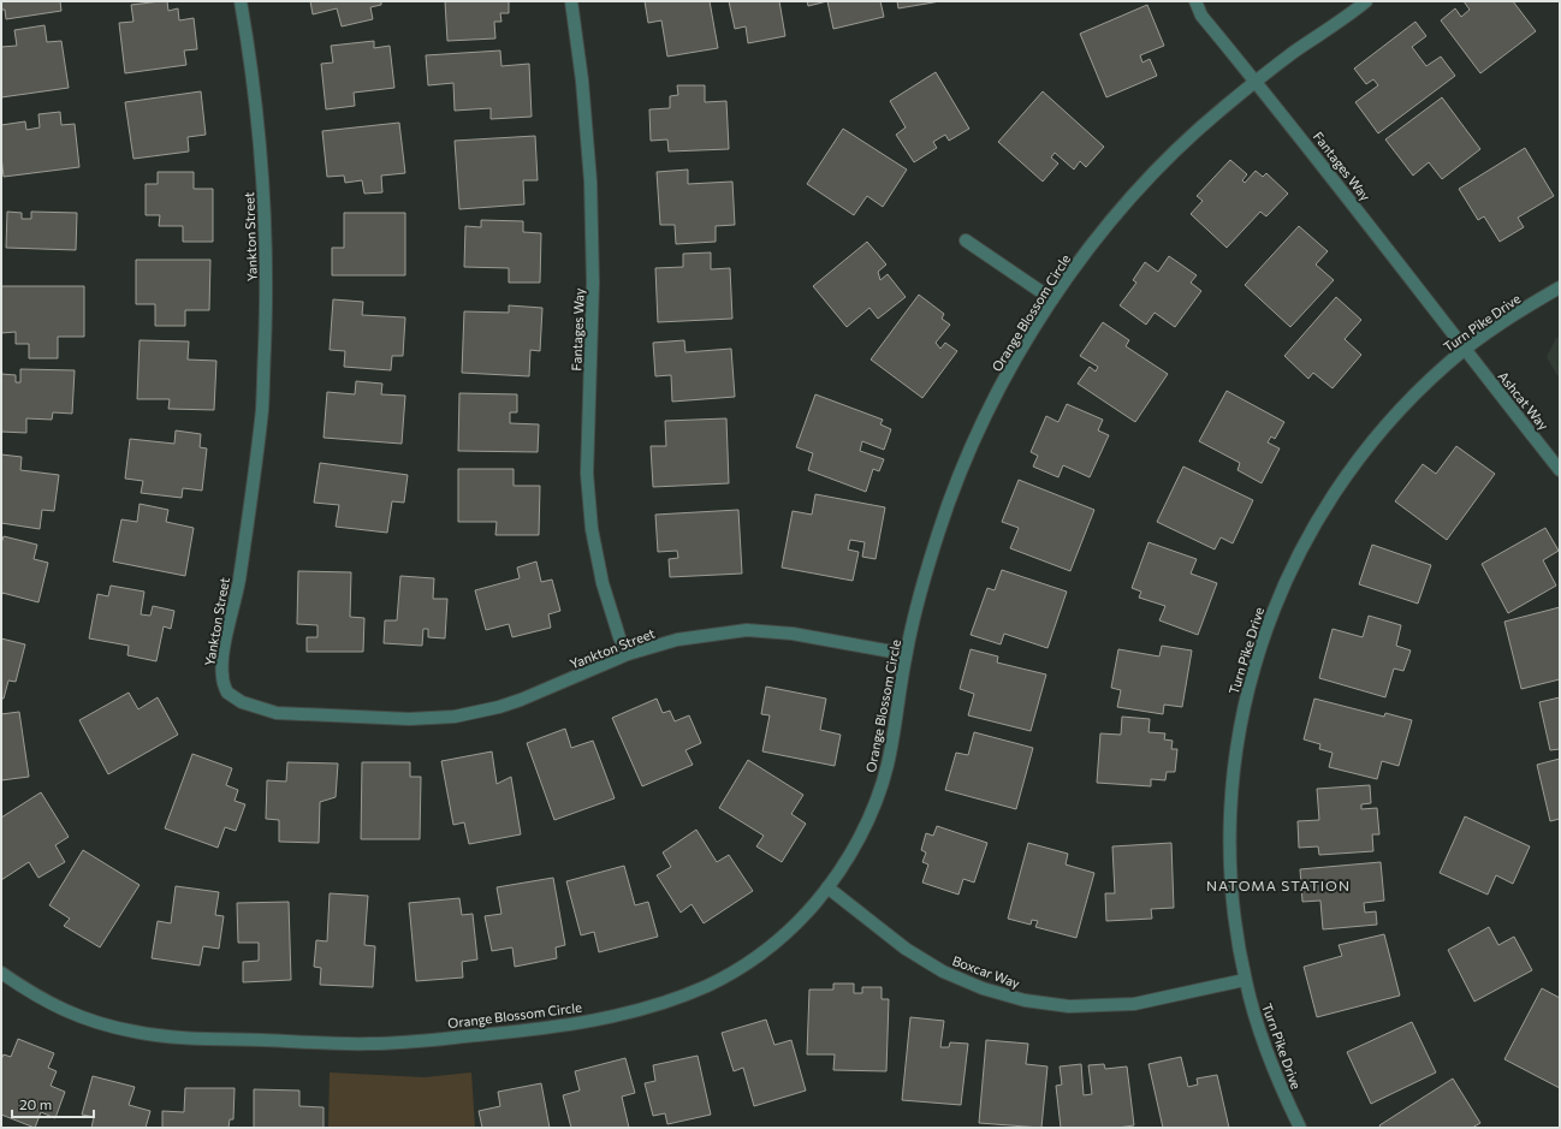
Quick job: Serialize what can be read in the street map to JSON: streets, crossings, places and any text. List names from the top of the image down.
{
  "streets": {
    "street": [
      "Fantages Way",
      "Yankton Street",
      "Orange Blossom Circle",
      "Turn Pike Drive",
      "Ashcat Way",
      "Boxcar Way"
    ]
  },
  "crossings": [
    ["Fantages Way", "Yankton Street"],
    ["Fantages Way", "Orange Blossom Circle"],
    ["Fantages Way", "Turn Pike Drive"],
    ["Fantages Way", "Ashcat Way"],
    ["Yankton Street", "Orange Blossom Circle"],
    ["Orange Blossom Circle", "Boxcar Way"],
    ["Turn Pike Drive", "Ashcat Way"],
    ["Turn Pike Drive", "Boxcar Way"]
  ],
  "districts": ["NATOMA STATION"],
  "scale_bar": "20 m"
}
